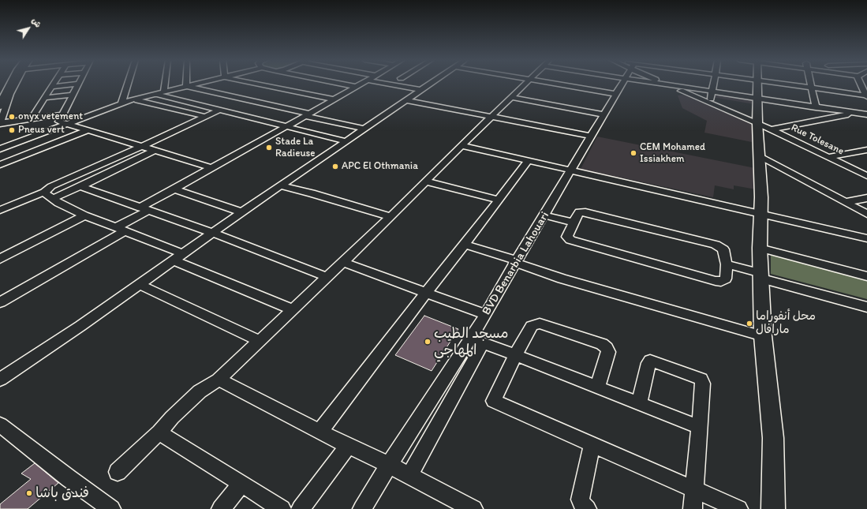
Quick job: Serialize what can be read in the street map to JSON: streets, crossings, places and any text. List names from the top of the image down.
{
  "streets": {
    "street": ["Rue Tolesane", "BVD Benarbia Lahouari"]
  },
  "places": [
    "onyx vetement",
    "Pneus vert",
    "Stade La Radieuse",
    "CEM Mohamed Issiakhem",
    "APC El Othmania",
    "محل أنفوراما مارافال",
    "مسجد الطيب المهاجي",
    "فندق باشا"
  ],
  "north": "top right"
}
